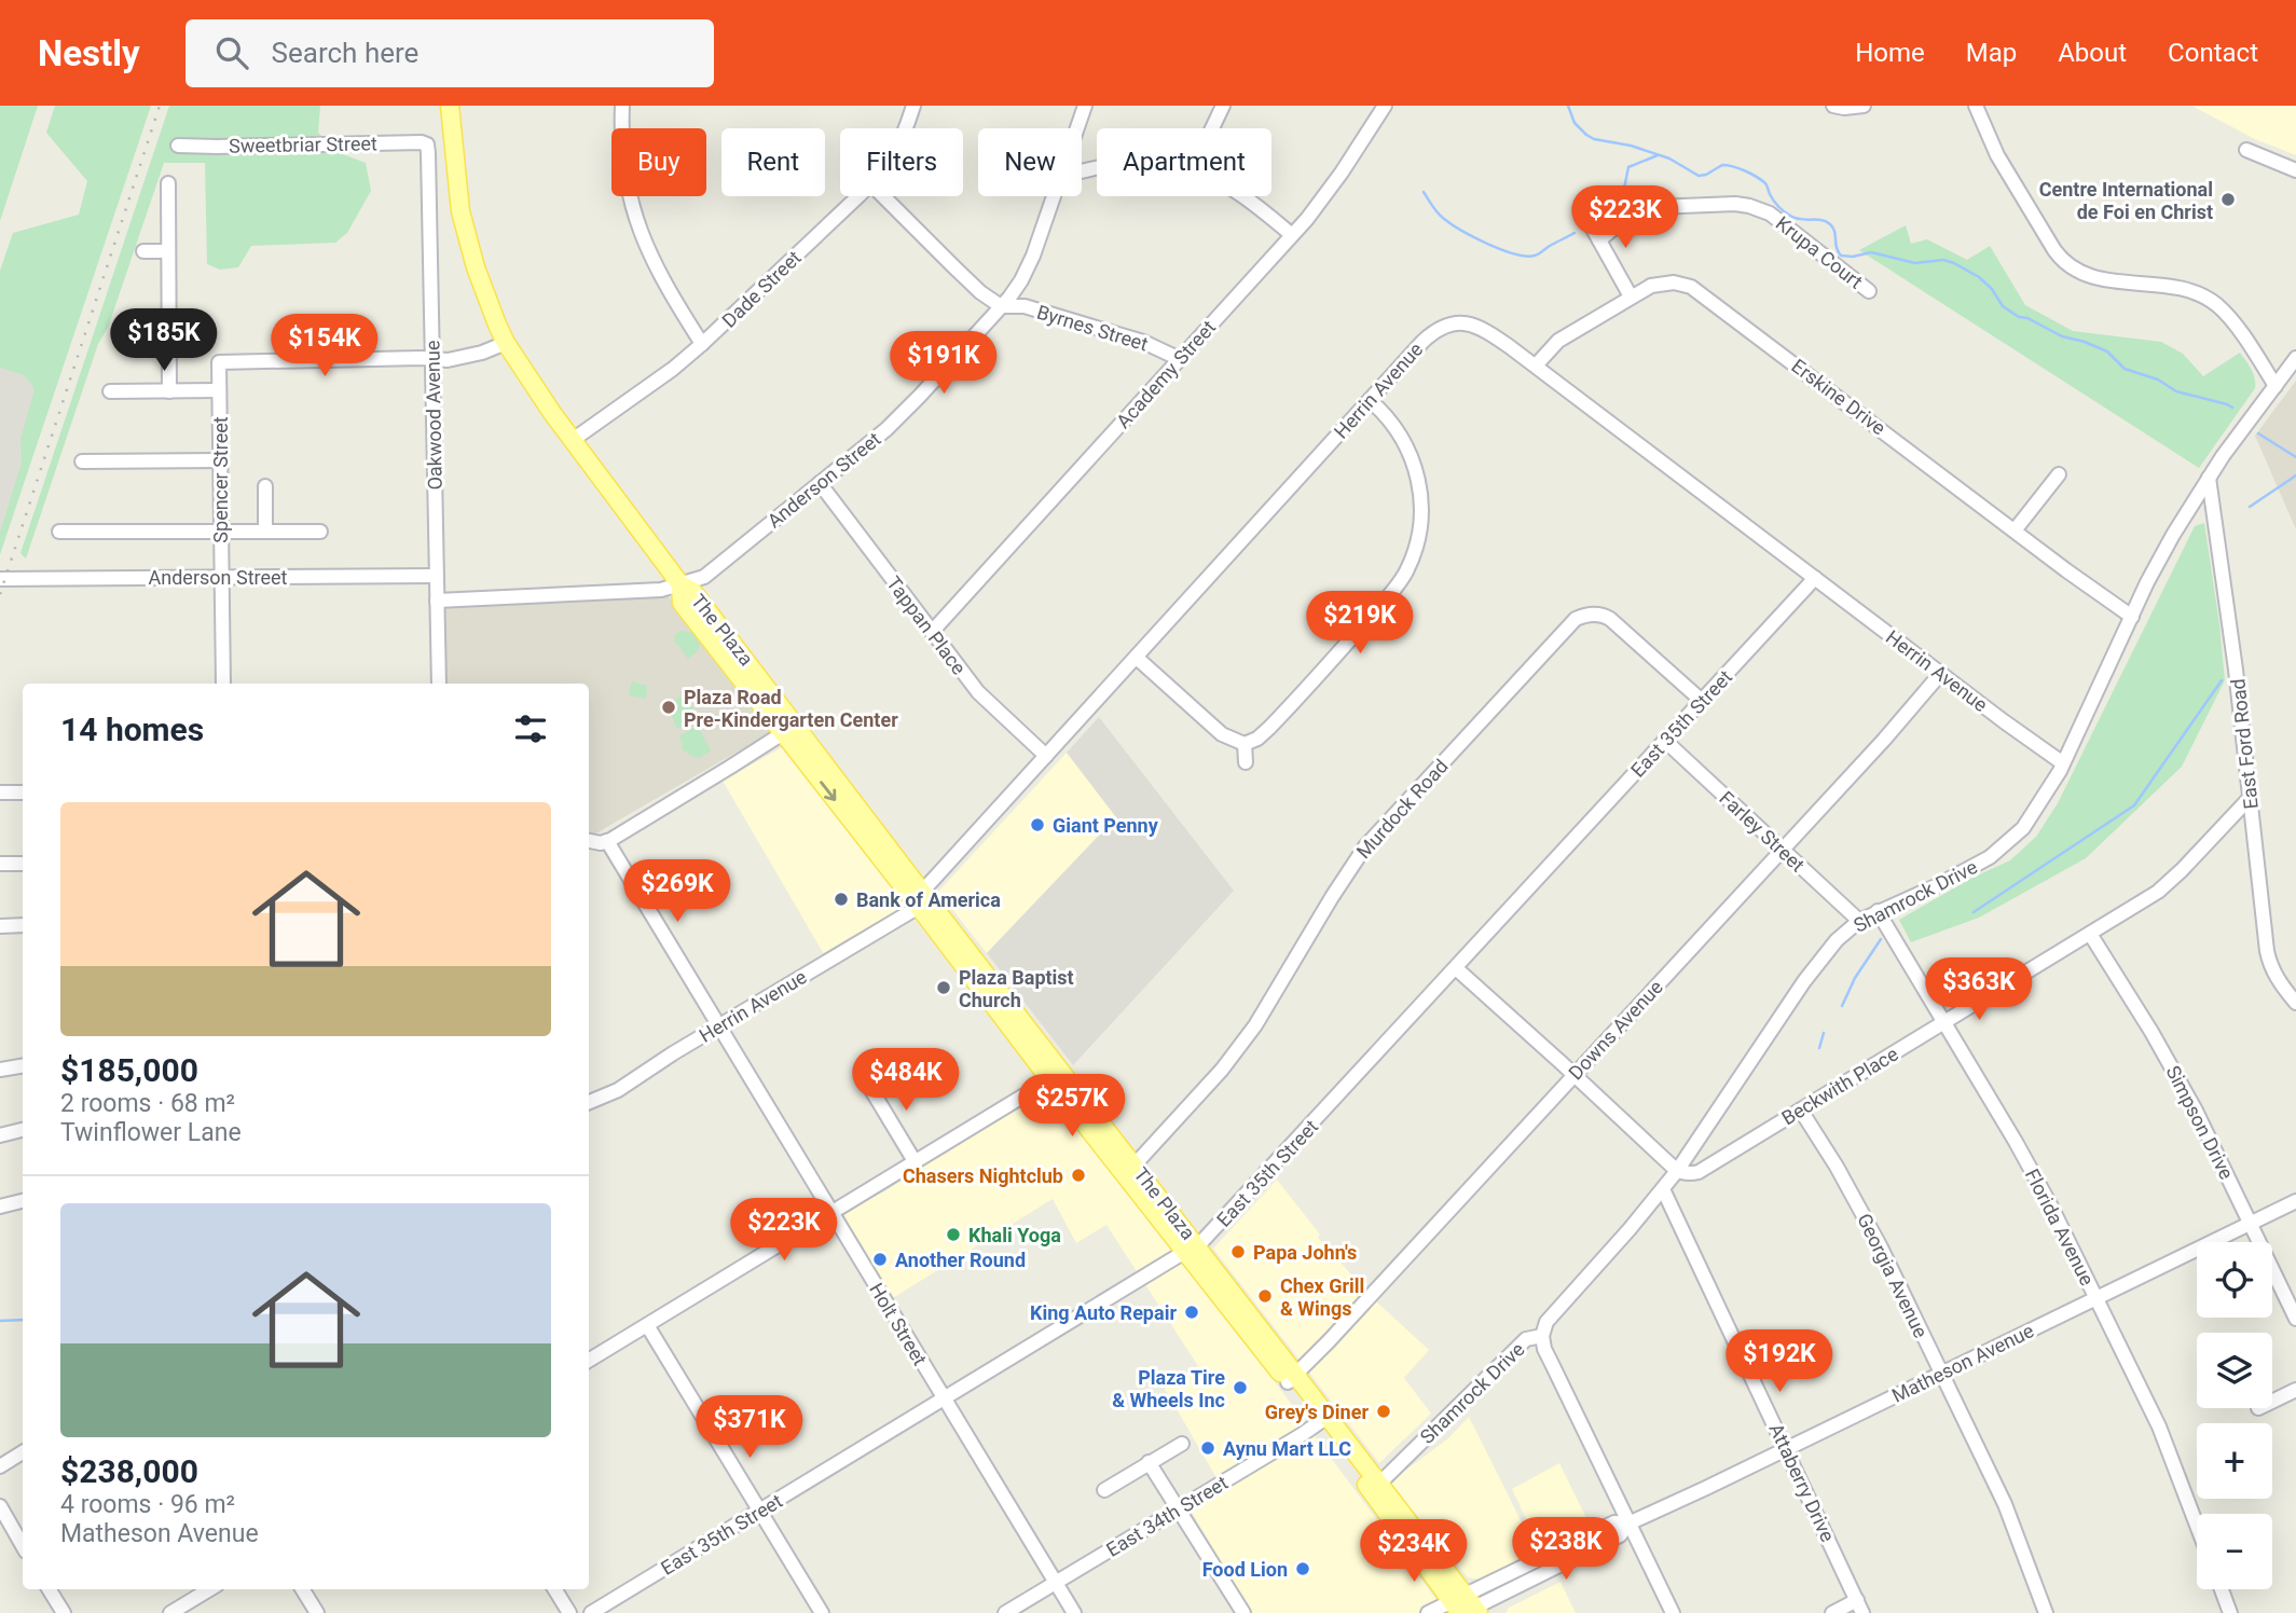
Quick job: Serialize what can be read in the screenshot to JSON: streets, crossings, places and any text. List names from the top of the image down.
{
  "streets": {
    "main road": ["The Plaza"],
    "street": [
      "Sweetbriar Street",
      "Krupa Court",
      "Dade Street",
      "Byrnes Street",
      "Academy Street",
      "Herrin Avenue",
      "Erskine Drive",
      "Oakwood Avenue",
      "Spencer Street",
      "Anderson Street",
      "Tappan Place",
      "East 35th Street",
      "East Ford Road",
      "Murdock Road",
      "Farley Street",
      "Shamrock Drive",
      "Downs Avenue",
      "Beckwith Place",
      "Simpson Drive",
      "Florida Avenue",
      "Georgia Avenue",
      "Holt Street",
      "Matheson Avenue",
      "Attaberry Drive",
      "East 34th Street"
    ]
  },
  "crossings": [
    ["Sweetbriar Street", "Oakwood Avenue"],
    ["Dade Street", "The Plaza"],
    ["Byrnes Street", "Academy Street"],
    ["Byrnes Street", "Anderson Street"],
    ["Academy Street", "Tappan Place"],
    ["Herrin Avenue", "Erskine Drive"],
    ["Herrin Avenue", "Tappan Place"],
    ["Herrin Avenue", "The Plaza"],
    ["Herrin Avenue", "East 35th Street"],
    ["Herrin Avenue", "Shamrock Drive"],
    ["Herrin Avenue", "Downs Avenue"],
    ["Herrin Avenue", "Holt Street"],
    ["Erskine Drive", "Shamrock Drive"],
    ["Oakwood Avenue", "Spencer Street"],
    ["Oakwood Avenue", "Anderson Street"],
    ["Spencer Street", "Anderson Street"],
    ["Anderson Street", "Tappan Place"],
    ["Anderson Street", "The Plaza"],
    ["The Plaza", "East 35th Street"],
    ["The Plaza", "Murdock Road"],
    ["The Plaza", "Shamrock Drive"],
    ["The Plaza", "Downs Avenue"],
    ["The Plaza", "Matheson Avenue"],
    ["The Plaza", "East 34th Street"],
    ["East 35th Street", "Murdock Road"],
    ["East 35th Street", "Farley Street"],
    ["East 35th Street", "Holt Street"],
    ["East Ford Road", "Shamrock Drive"],
    ["East Ford Road", "Beckwith Place"],
    ["Farley Street", "Shamrock Drive"],
    ["Farley Street", "Downs Avenue"],
    ["Shamrock Drive", "Beckwith Place"],
    ["Shamrock Drive", "Florida Avenue"],
    ["Shamrock Drive", "Attaberry Drive"],
    ["Beckwith Place", "Simpson Drive"],
    ["Beckwith Place", "Florida Avenue"],
    ["Beckwith Place", "Georgia Avenue"],
    ["Simpson Drive", "Matheson Avenue"],
    ["Florida Avenue", "Matheson Avenue"],
    ["Georgia Avenue", "Matheson Avenue"],
    ["Holt Street", "East 34th Street"],
    ["Matheson Avenue", "Attaberry Drive"]
  ],
  "places": [
    "Centre International de Foi en Christ",
    "Plaza Road Pre-Kindergarten Center",
    "Giant Penny",
    "Bank of America",
    "Plaza Baptist Church",
    "Chasers Nightclub",
    "Khali Yoga",
    "Papa John's",
    "Another Round",
    "Chex Grill & Wings",
    "King Auto Repair",
    "Plaza Tire & Wheels Inc",
    "Grey's Diner",
    "Aynu Mart LLC",
    "Food Lion"
  ],
  "page": {
    "header": "Nestly",
    "search": "Search here",
    "nav": [
      "Home",
      "Map",
      "About",
      "Contact"
    ],
    "chip": [
      "Buy",
      "Rent",
      "Filters",
      "New",
      "Apartment"
    ],
    "price": [
      "$223K",
      "$185K",
      "$154K",
      "$191K",
      "$219K",
      "$269K",
      "$363K",
      "$484K",
      "$257K",
      "$223K",
      "$192K",
      "$371K",
      "$238K",
      "$234K"
    ],
    "heading": "14 homes",
    "list": [
      {
        "name": "$185,000",
        "note": "2 rooms · 68 m² · Twinflower Lane"
      },
      {
        "name": "$238,000",
        "note": "4 rooms · 96 m² · Matheson Avenue"
      }
    ],
    "map_buttons": ["+", "−"]
  }
}
